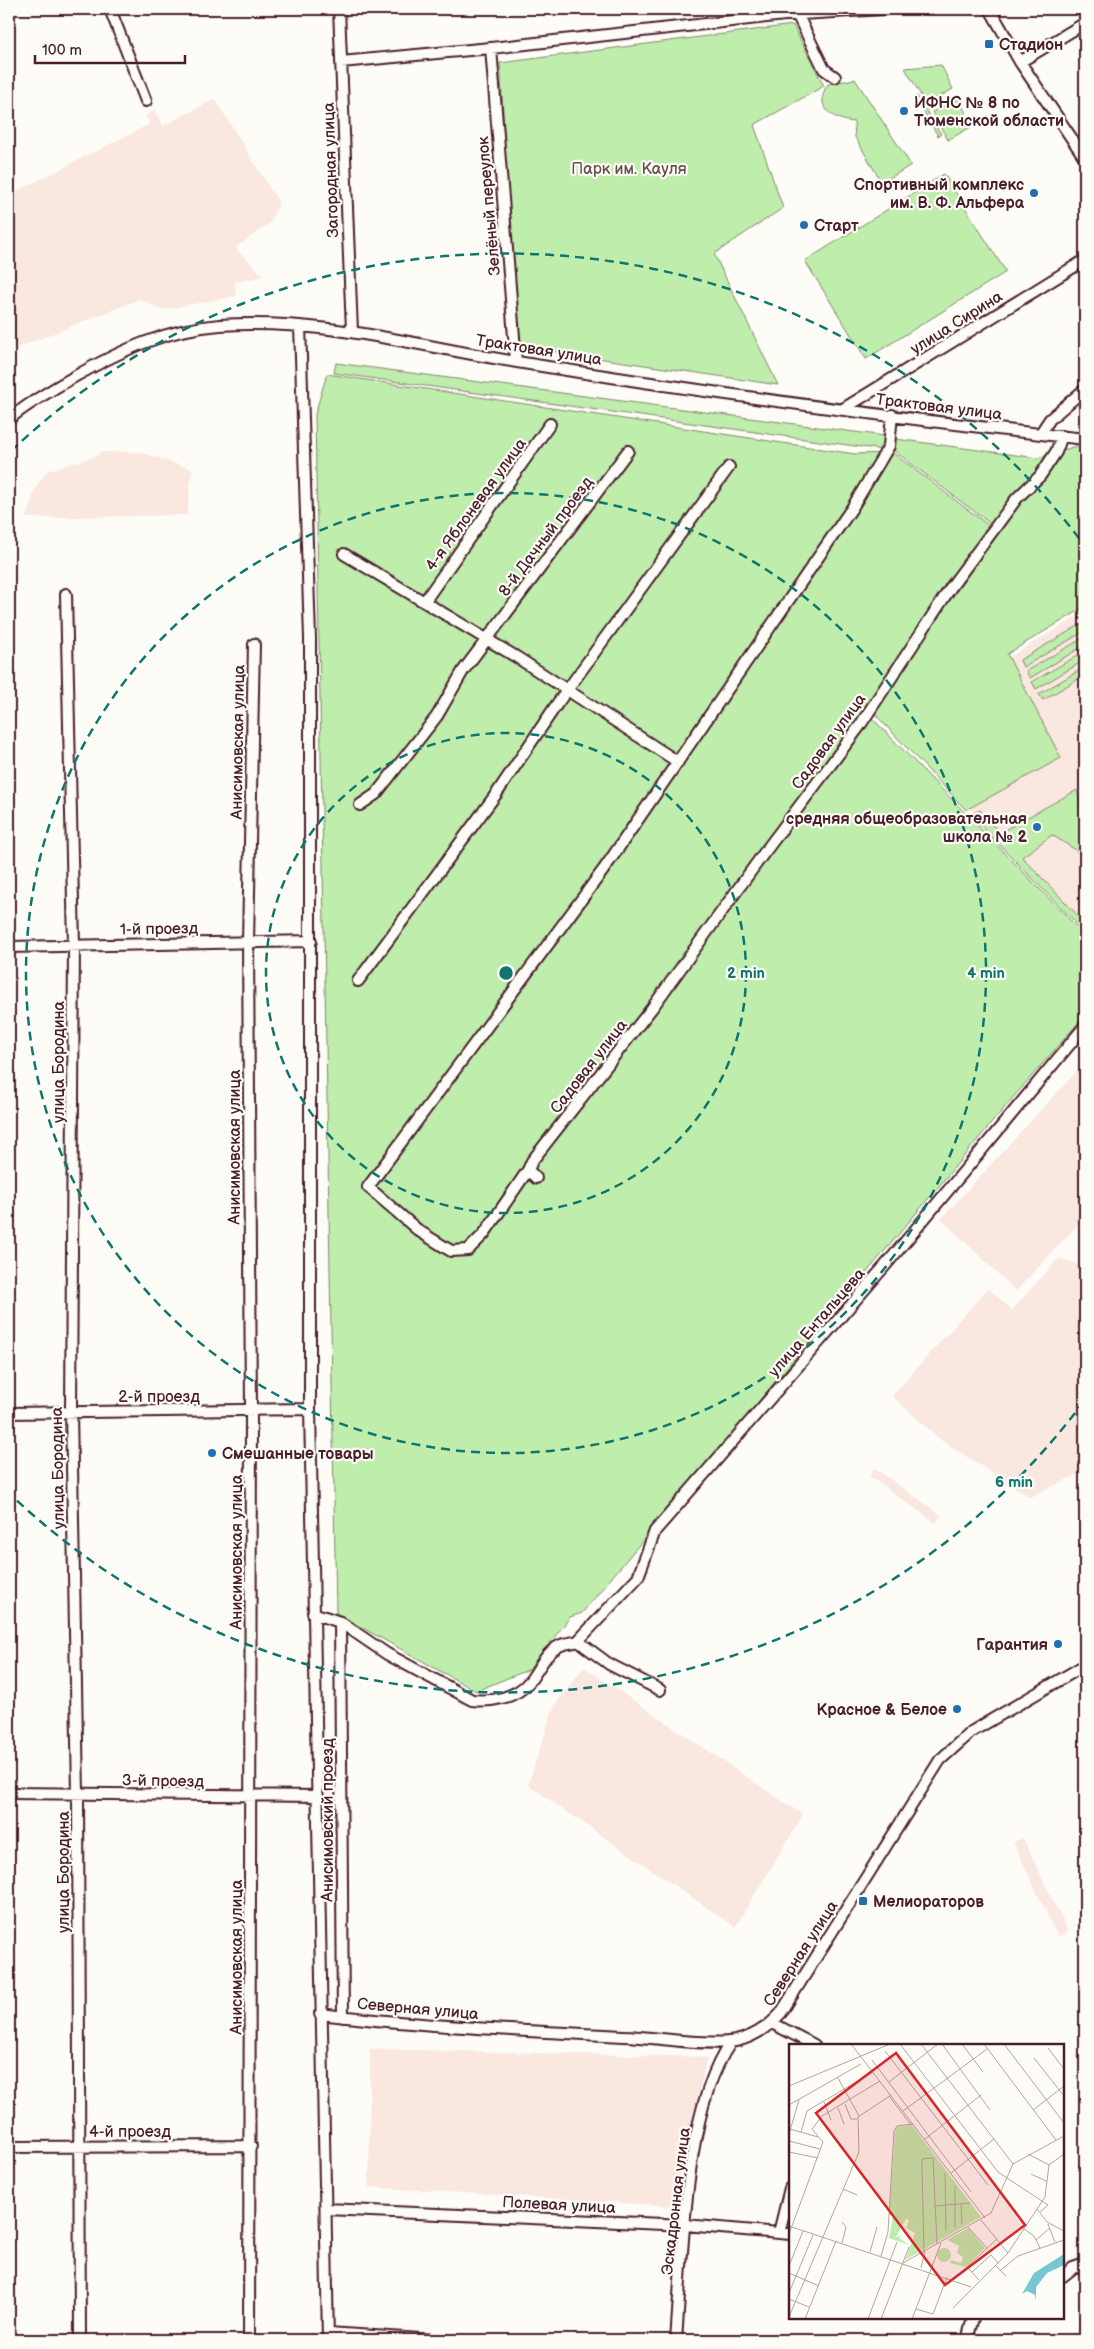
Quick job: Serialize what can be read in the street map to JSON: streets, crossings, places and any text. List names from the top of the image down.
{
  "streets": {
    "street": [
      "Загородная улица",
      "Зелёный переулок",
      "улица Сирина",
      "Трактовая улица",
      "4-я Яблоневая улица",
      "8-й Дачный проезд",
      "Садовая улица",
      "Анисимовская улица",
      "1-й проезд",
      "улица Бородина",
      "улица Ентальцева",
      "2-й проезд",
      "3-й проезд",
      "Анисимовский проезд",
      "Северная улица",
      "4-й проезд",
      "Эскадронная улица",
      "Полевая улица"
    ]
  },
  "crossings": [
    ["Загородная улица", "Трактовая улица"],
    ["Зелёный переулок", "Трактовая улица"],
    ["улица Сирина", "Трактовая улица"],
    ["Трактовая улица", "Садовая улица"],
    ["Анисимовская улица", "1-й проезд"],
    ["Анисимовская улица", "2-й проезд"],
    ["Анисимовская улица", "3-й проезд"],
    ["Анисимовская улица", "4-й проезд"],
    ["1-й проезд", "улица Бородина"],
    ["улица Бородина", "2-й проезд"],
    ["улица Бородина", "3-й проезд"],
    ["улица Бородина", "4-й проезд"],
    ["Анисимовский проезд", "Северная улица"],
    ["Северная улица", "Эскадронная улица"],
    ["Эскадронная улица", "Полевая улица"]
  ],
  "parks": ["Парк им. Кауля"],
  "places": {
    "transit": ["Стадион", "Мелиораторов"],
    "other": [
      "ИФНС № 8 по Тюменской области",
      "Спортивный комплекс им. В. Ф. Альфера",
      "Старт",
      "средняя общеобразовательная школа № 2",
      "Смешанные товары",
      "Гарантия",
      "Красное & Белое"
    ]
  },
  "scale_bar": "100 m",
  "rings": ["2 min", "4 min", "6 min"]
}
